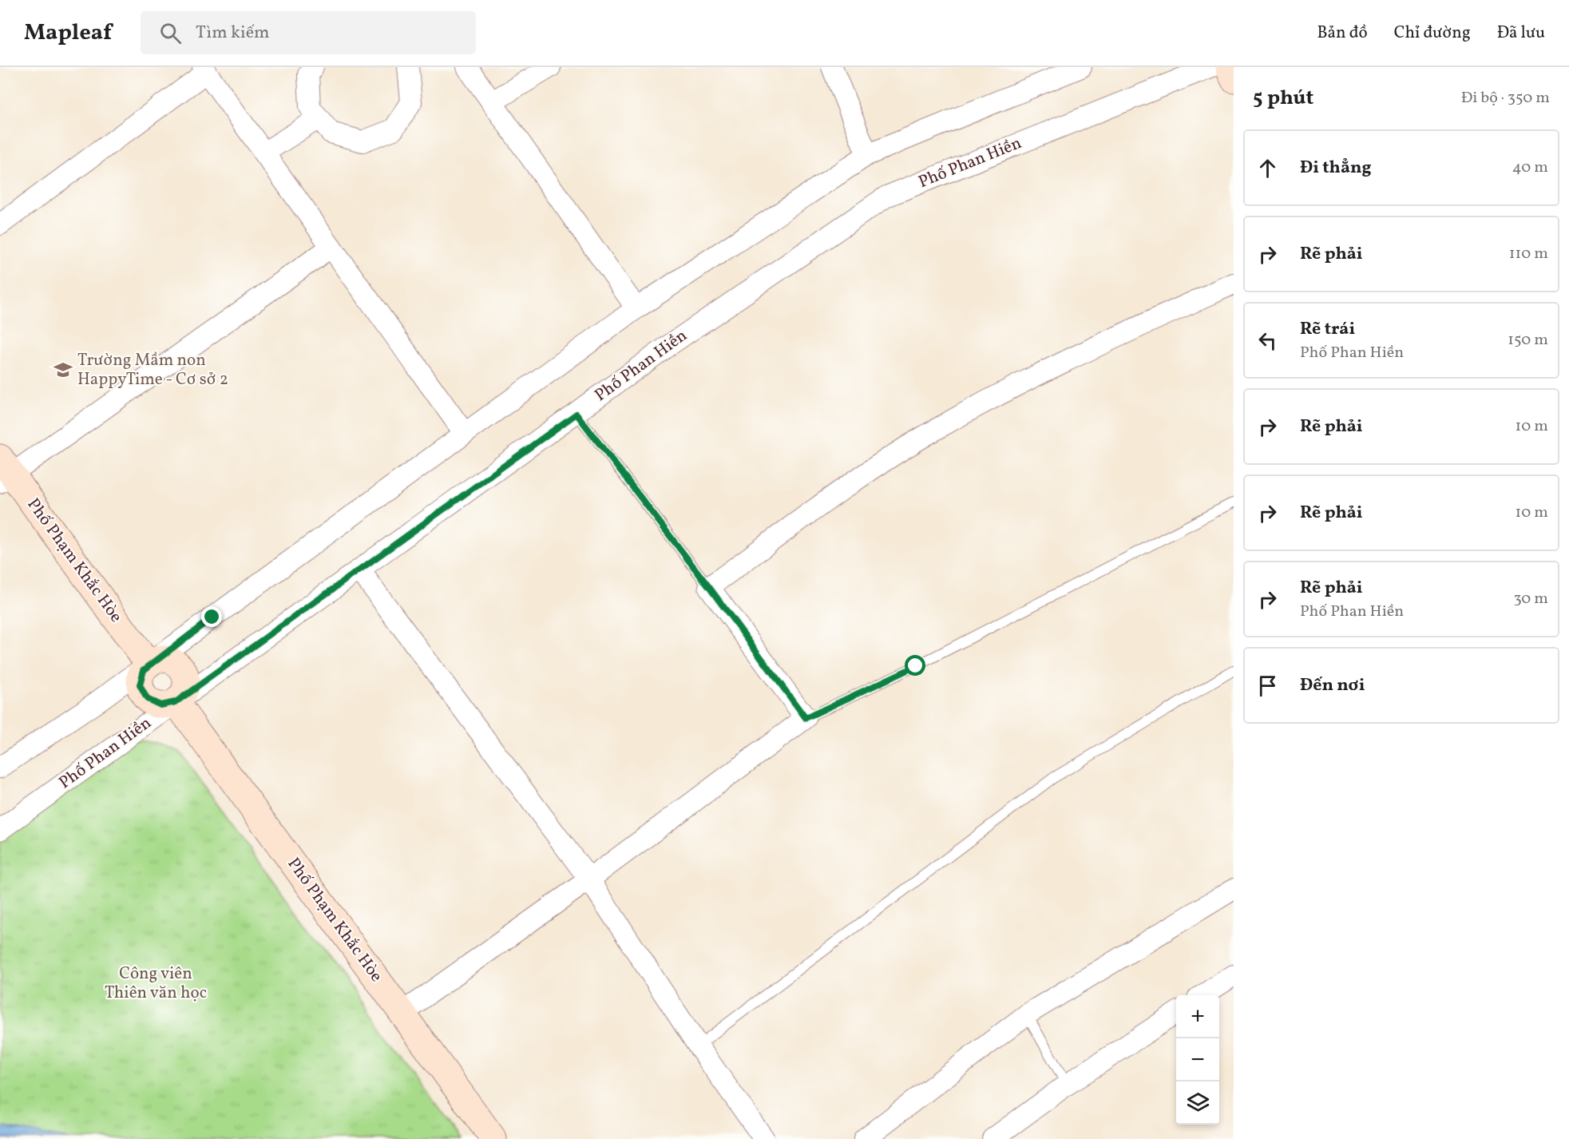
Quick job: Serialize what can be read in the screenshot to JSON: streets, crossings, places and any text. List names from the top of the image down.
{
  "streets": {
    "street": ["Phố Phan Hiền", "Phố Phạm Khắc Hòe"]
  },
  "crossings": [
    ["Phố Phan Hiền", "Phố Phạm Khắc Hòe"]
  ],
  "parks": ["Công viên Thiên văn học"],
  "places": {
    "school or university": ["Trường Mầm non HappyTime - Cơ sở 2"]
  },
  "page": {
    "header": "Mapleaf",
    "search": "Tìm kiếm",
    "nav": ["Bản đồ", "Chỉ đường", "Đã lưu"],
    "heading": ["5 phút", "Đi bộ · 350 m"],
    "list": [
      ["Đi thẳng", "40 m"],
      ["Rẽ phải", "110 m"],
      ["Rẽ trái", "Phố Phan Hiền", "150 m"],
      ["Rẽ phải", "10 m"],
      ["Rẽ phải", "10 m"],
      ["Rẽ phải", "Phố Phan Hiền", "30 m"],
      "Đến nơi"
    ],
    "map_buttons": ["+", "−"]
  }
}
